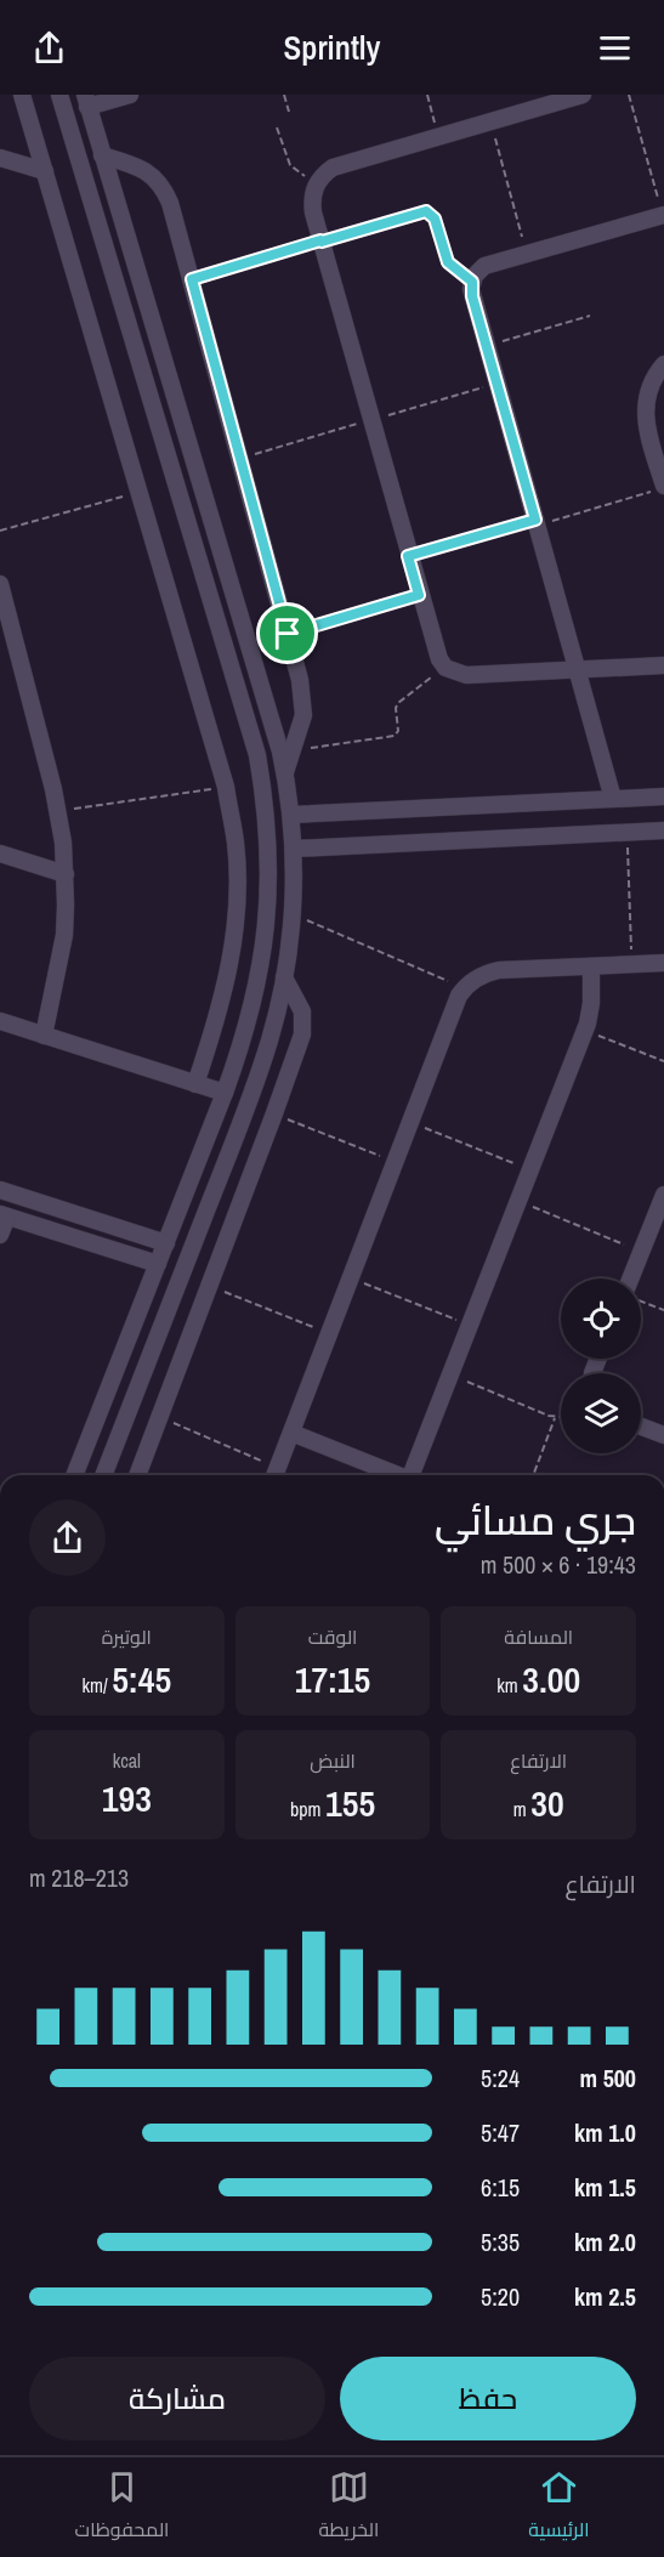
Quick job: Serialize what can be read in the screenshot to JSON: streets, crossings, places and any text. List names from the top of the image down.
{
  "page": {
    "header": "Sprintly",
    "heading": ["جري مسائي", "19:43 · 6 × 500 m"],
    "stats": [
      ["المسافة", "3.00 km"],
      ["الوقت", "17:15"],
      ["الوتيرة", "5:45 /km"],
      ["الارتفاع", "30 m"],
      ["النبض", "155 bpm"],
      ["kcal", "193"]
    ],
    "chart": ["الارتفاع", "213–218 m"],
    "list": [
      {
        "name": "500 m",
        "note": "5:24"
      },
      {
        "name": "1.0 km",
        "note": "5:47"
      },
      {
        "name": "1.5 km",
        "note": "6:15"
      },
      {
        "name": "2.0 km",
        "note": "5:35"
      },
      {
        "name": "2.5 km",
        "note": "5:20"
      }
    ],
    "buttons": ["حفظ", "مشاركة"],
    "tabs": ["الرئيسية", "الخريطة", "المحفوظات"]
  }
}
